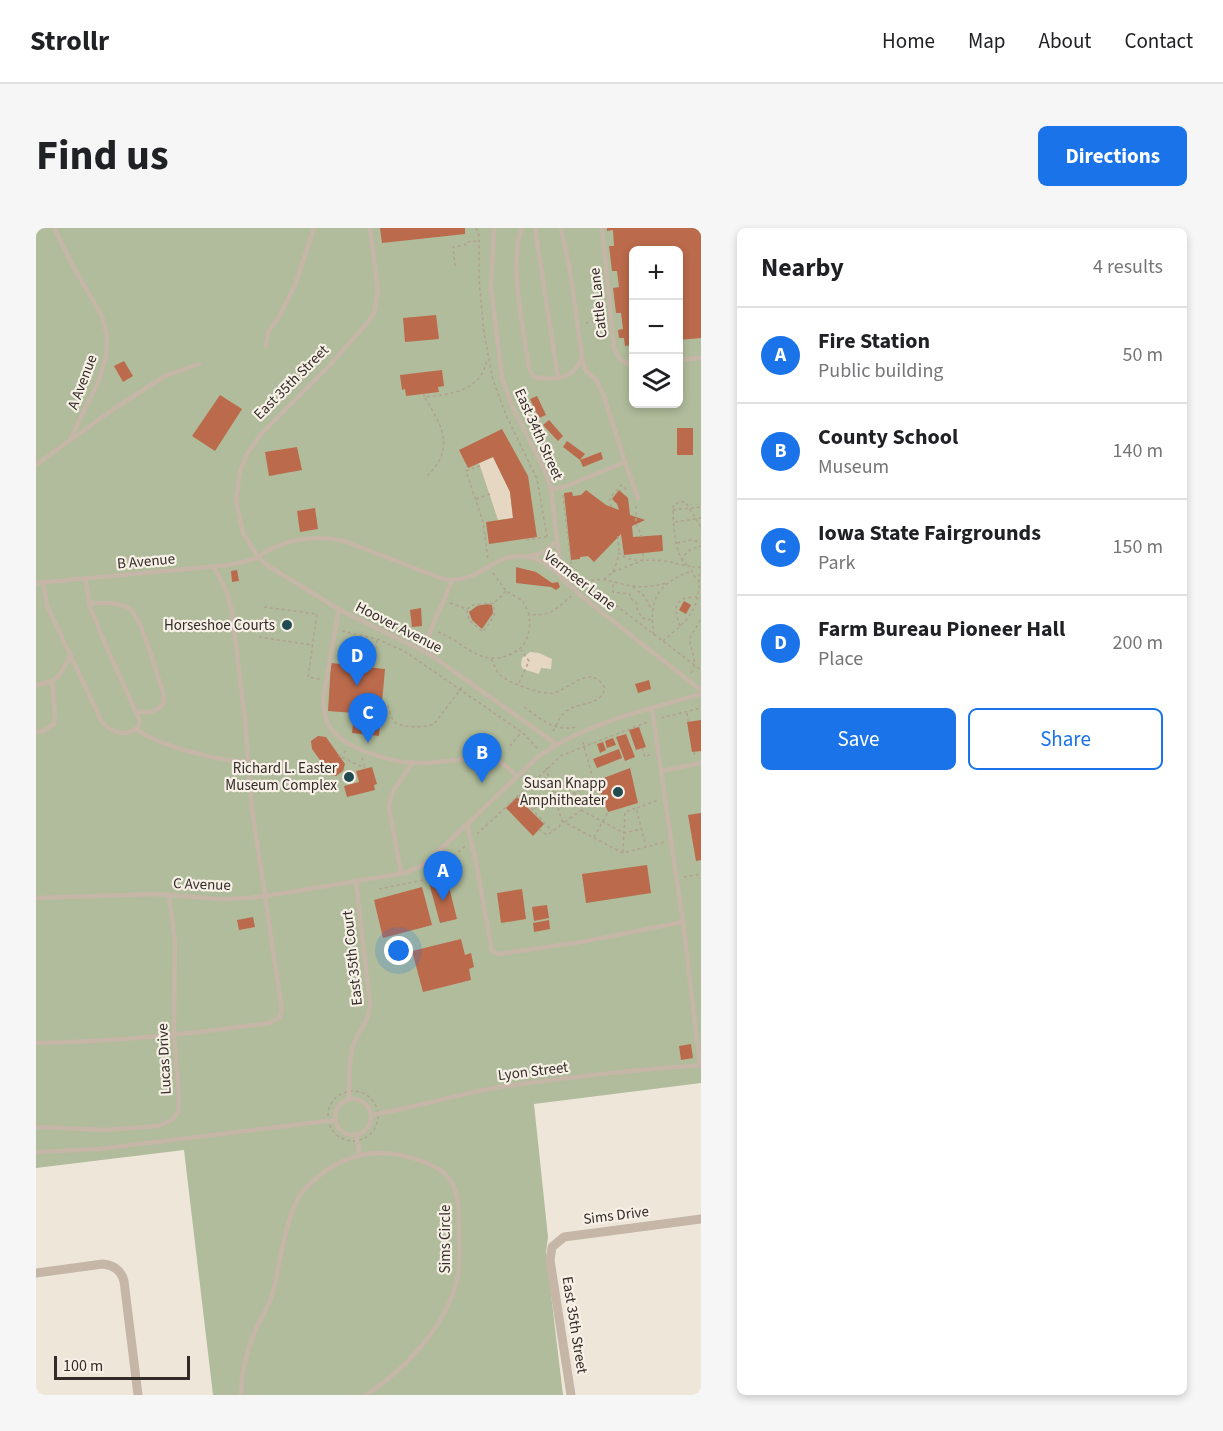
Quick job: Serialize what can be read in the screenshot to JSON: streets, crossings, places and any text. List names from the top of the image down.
{
  "streets": {
    "street": ["East 35th Street", "Sims Drive"],
    "lane": [
      "Cattle Lane",
      "A Avenue",
      "East 34th Street",
      "B Avenue",
      "Vermeer Lane",
      "Hoover Avenue",
      "C Avenue",
      "East 35th Court",
      "Lucas Drive",
      "Lyon Street",
      "Sims Circle"
    ]
  },
  "crossings": [
    ["East 35th Street", "B Avenue"],
    ["East 35th Street", "Hoover Avenue"],
    ["East 35th Street", "Sims Drive"],
    ["East 34th Street", "Vermeer Lane"],
    ["B Avenue", "Hoover Avenue"],
    ["Vermeer Lane", "C Avenue"],
    ["Hoover Avenue", "C Avenue"],
    ["C Avenue", "East 35th Court"],
    ["C Avenue", "Lucas Drive"],
    ["East 35th Court", "Lyon Street"]
  ],
  "places": ["Horseshoe Courts", "Richard L. Easter Museum Complex", "Susan Knapp Amphitheater"],
  "scale_bar": "100 m",
  "page": {
    "header": "Strollr",
    "nav": [
      "Home",
      "Map",
      "About",
      "Contact"
    ],
    "title": "Find us",
    "buttons": [
      "Directions",
      ["Save", "Share"]
    ],
    "heading": ["Nearby", "4 results"],
    "map_buttons": ["+", "−"],
    "list": [
      {
        "mark": "A",
        "name": "Fire Station",
        "note": "Public building",
        "value": "50 m"
      },
      {
        "mark": "B",
        "name": "County School",
        "note": "Museum",
        "value": "140 m"
      },
      {
        "mark": "C",
        "name": "Iowa State Fairgrounds",
        "note": "Park",
        "value": "150 m"
      },
      {
        "mark": "D",
        "name": "Farm Bureau Pioneer Hall",
        "note": "Place",
        "value": "200 m"
      }
    ],
    "pins": [
      "D",
      "C",
      "B",
      "A"
    ],
    "scale": "100 m"
  }
}
